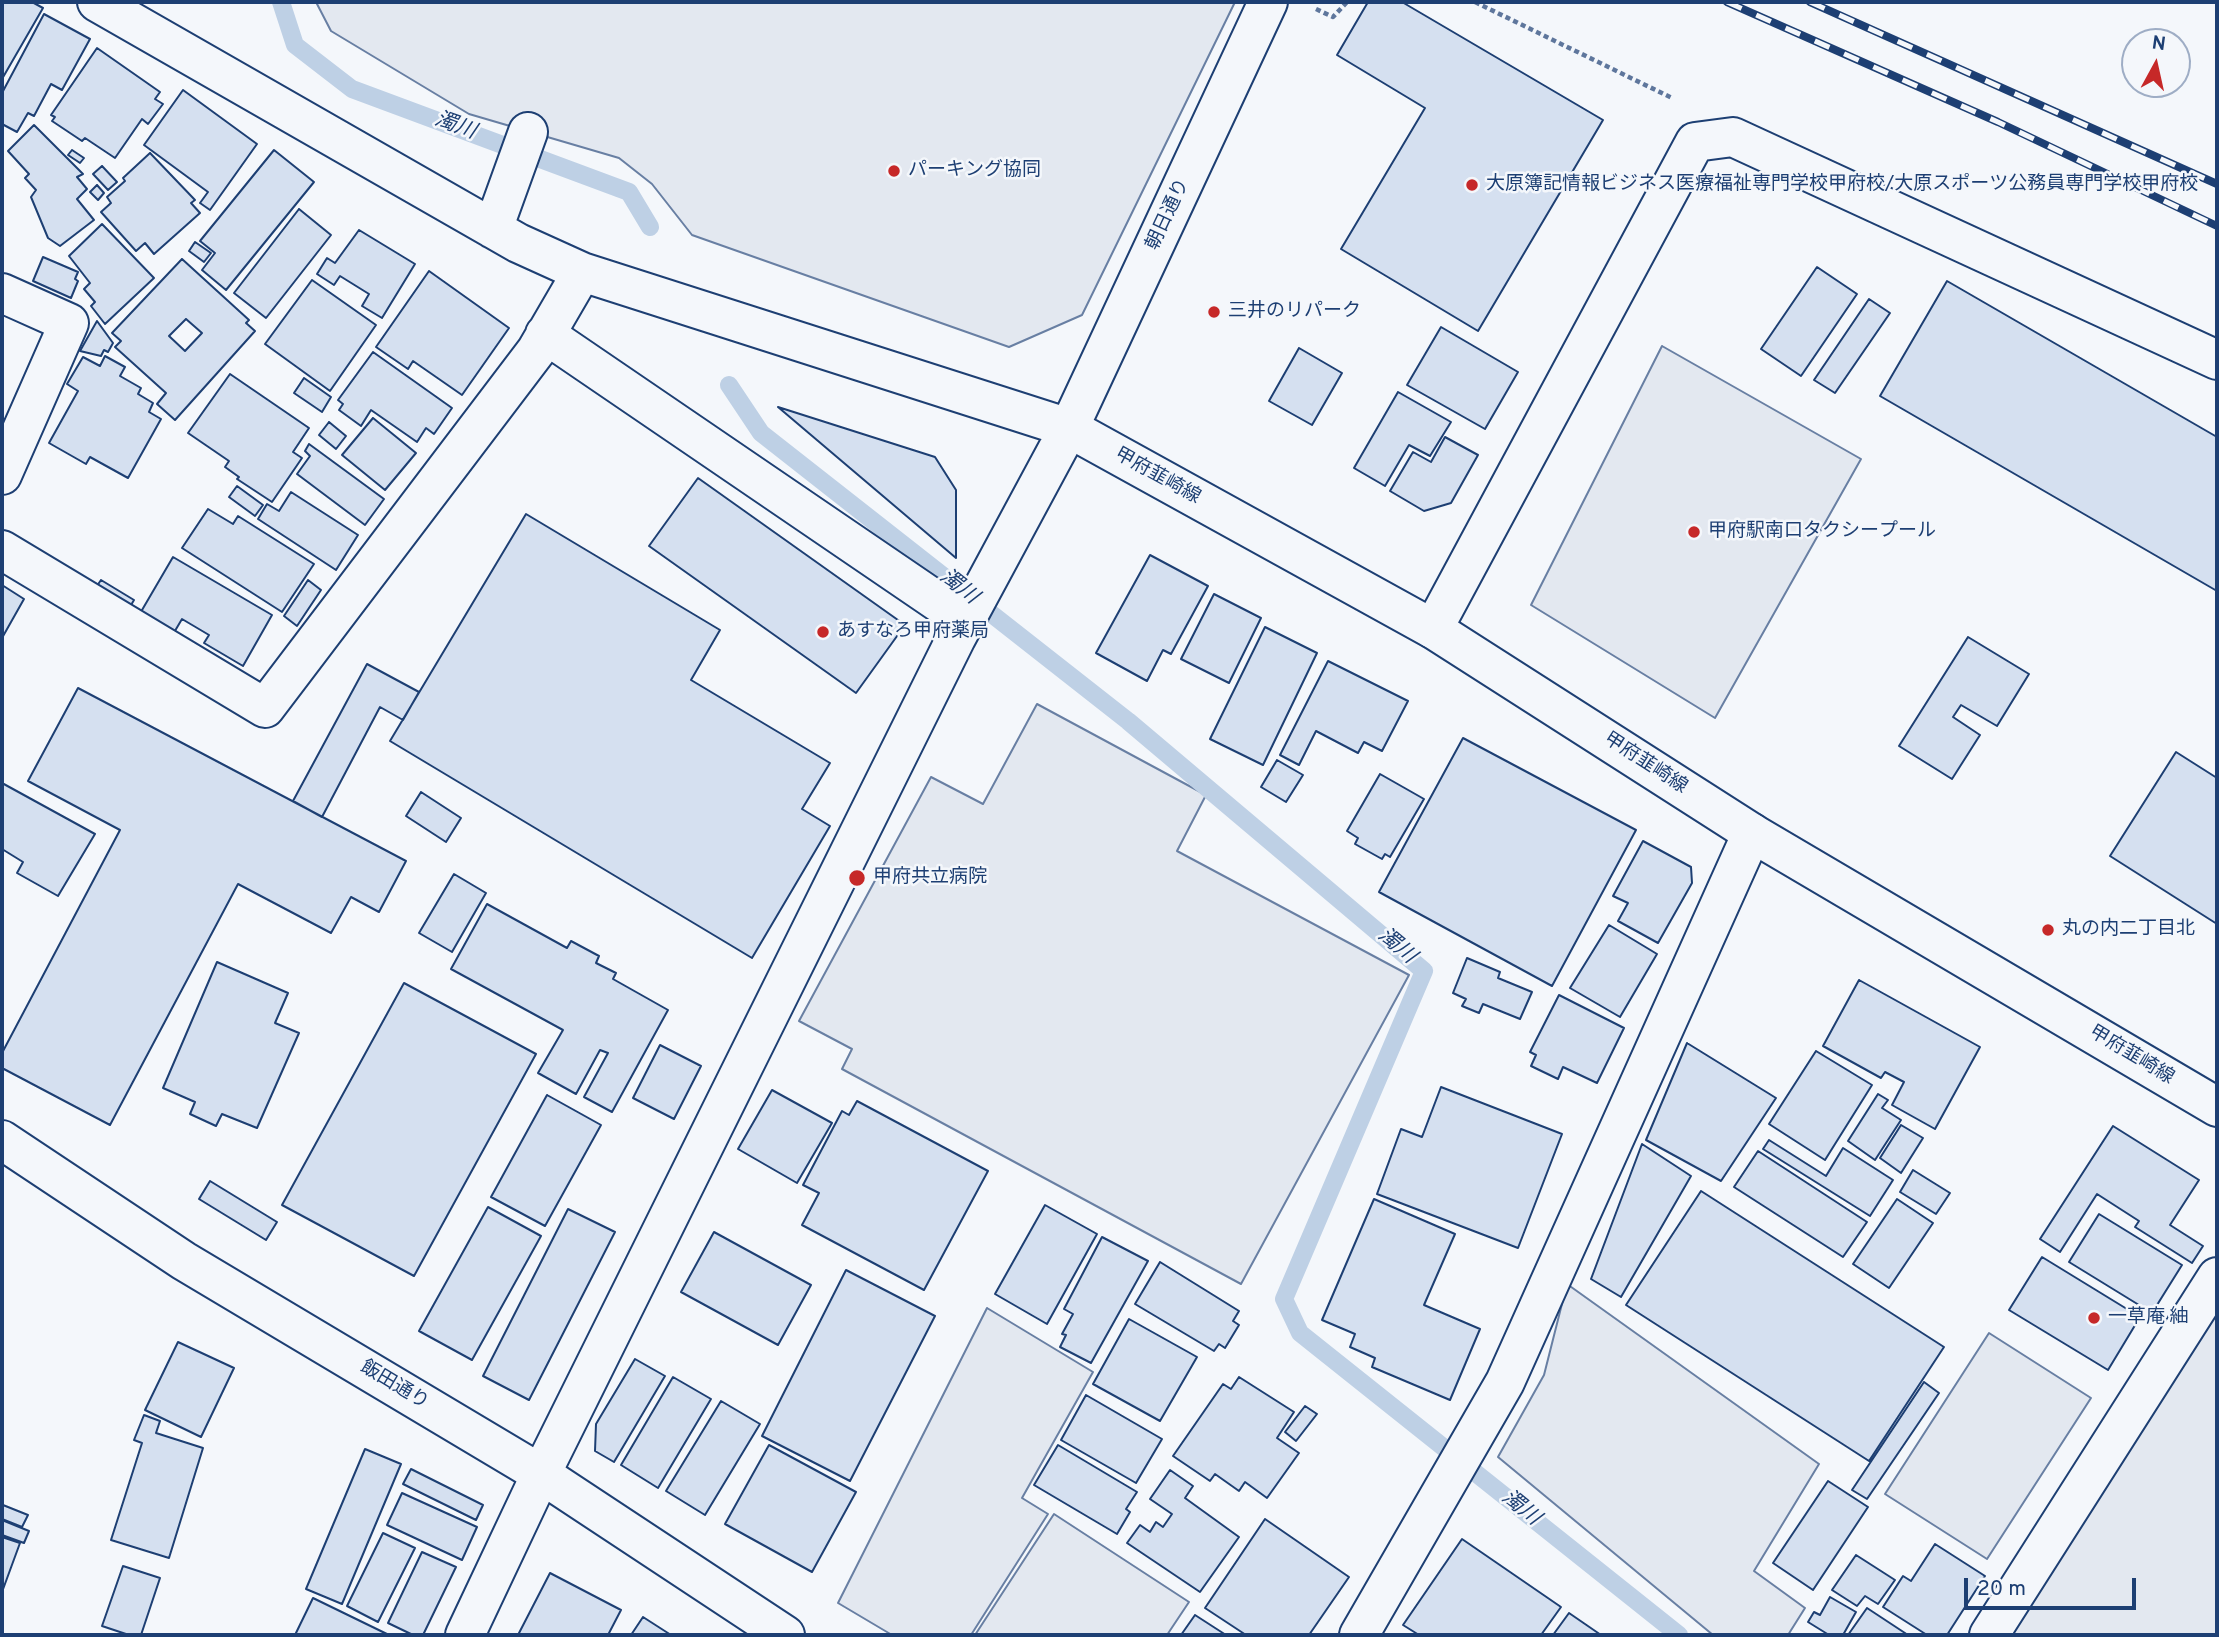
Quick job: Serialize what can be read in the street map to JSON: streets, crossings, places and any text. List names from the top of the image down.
{
  "streets": {
    "street": ["朝日通り", "甲府韮崎線", "飯田通り"]
  },
  "crossings": [
    ["朝日通り", "甲府韮崎線"],
    ["朝日通り", "飯田通り"]
  ],
  "water": ["濁川"],
  "places": [
    "パーキング協同",
    "大原簿記情報ビジネス医療福祉専門学校甲府校/大原スポーツ公務員専門学校甲府校",
    "三井のリパーク",
    "甲府駅南口タクシープール",
    "あすなろ甲府薬局",
    "甲府共立病院",
    "丸の内二丁目北",
    "一草庵 紬"
  ],
  "scale_bar": "20 m",
  "north": "top"
}
